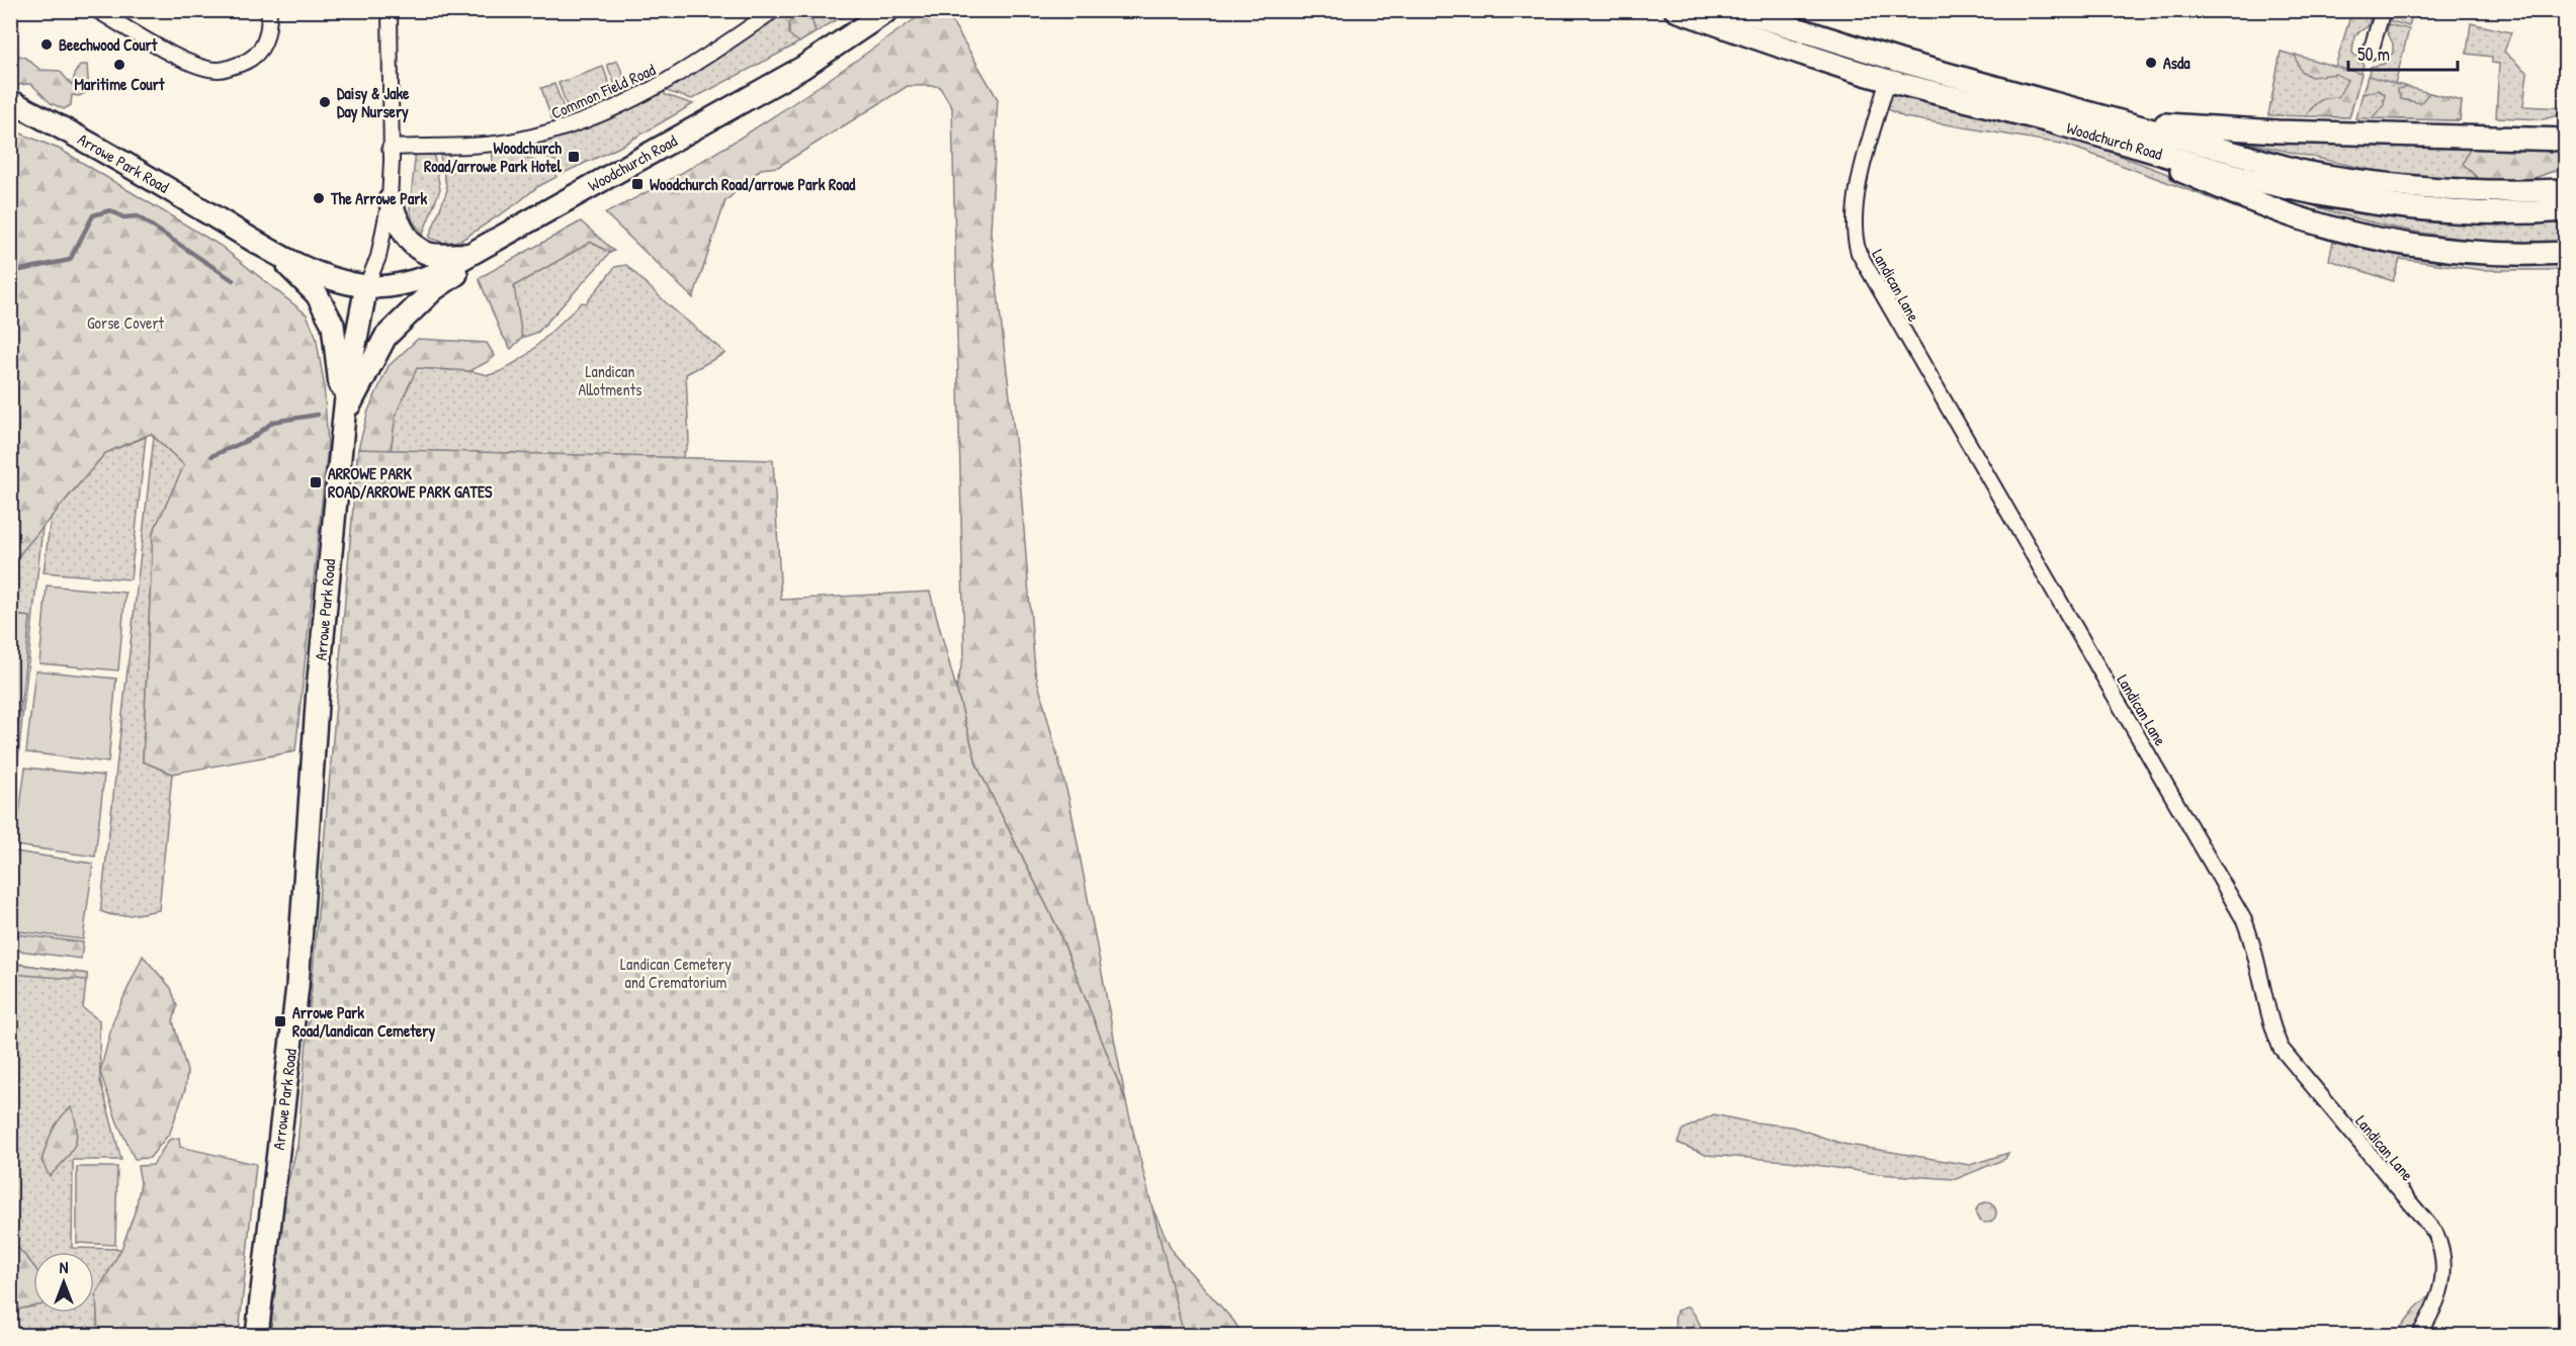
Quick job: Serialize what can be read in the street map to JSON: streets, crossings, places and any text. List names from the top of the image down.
{
  "streets": {
    "main road": ["Woodchurch Road", "Arrowe Park Road"],
    "street": ["Common Field Road", "Landican Lane"]
  },
  "crossings": [
    ["Woodchurch Road", "Arrowe Park Road"],
    ["Woodchurch Road", "Landican Lane"]
  ],
  "parks": ["Gorse Covert", "Landican Allotments", "Landican Cemetery and Crematorium"],
  "places": {
    "other": [
      "Beechwood Court",
      "Asda",
      "Maritime Court",
      "Daisy & Jake Day Nursery",
      "The Arrowe Park"
    ],
    "transit": [
      "Woodchurch Road/arrowe Park Hotel",
      "Woodchurch Road/arrowe Park Road",
      "ARROWE PARK ROAD/ARROWE PARK GATES",
      "Arrowe Park Road/landican Cemetery"
    ]
  },
  "scale_bar": "50 m",
  "north": "top"
}
